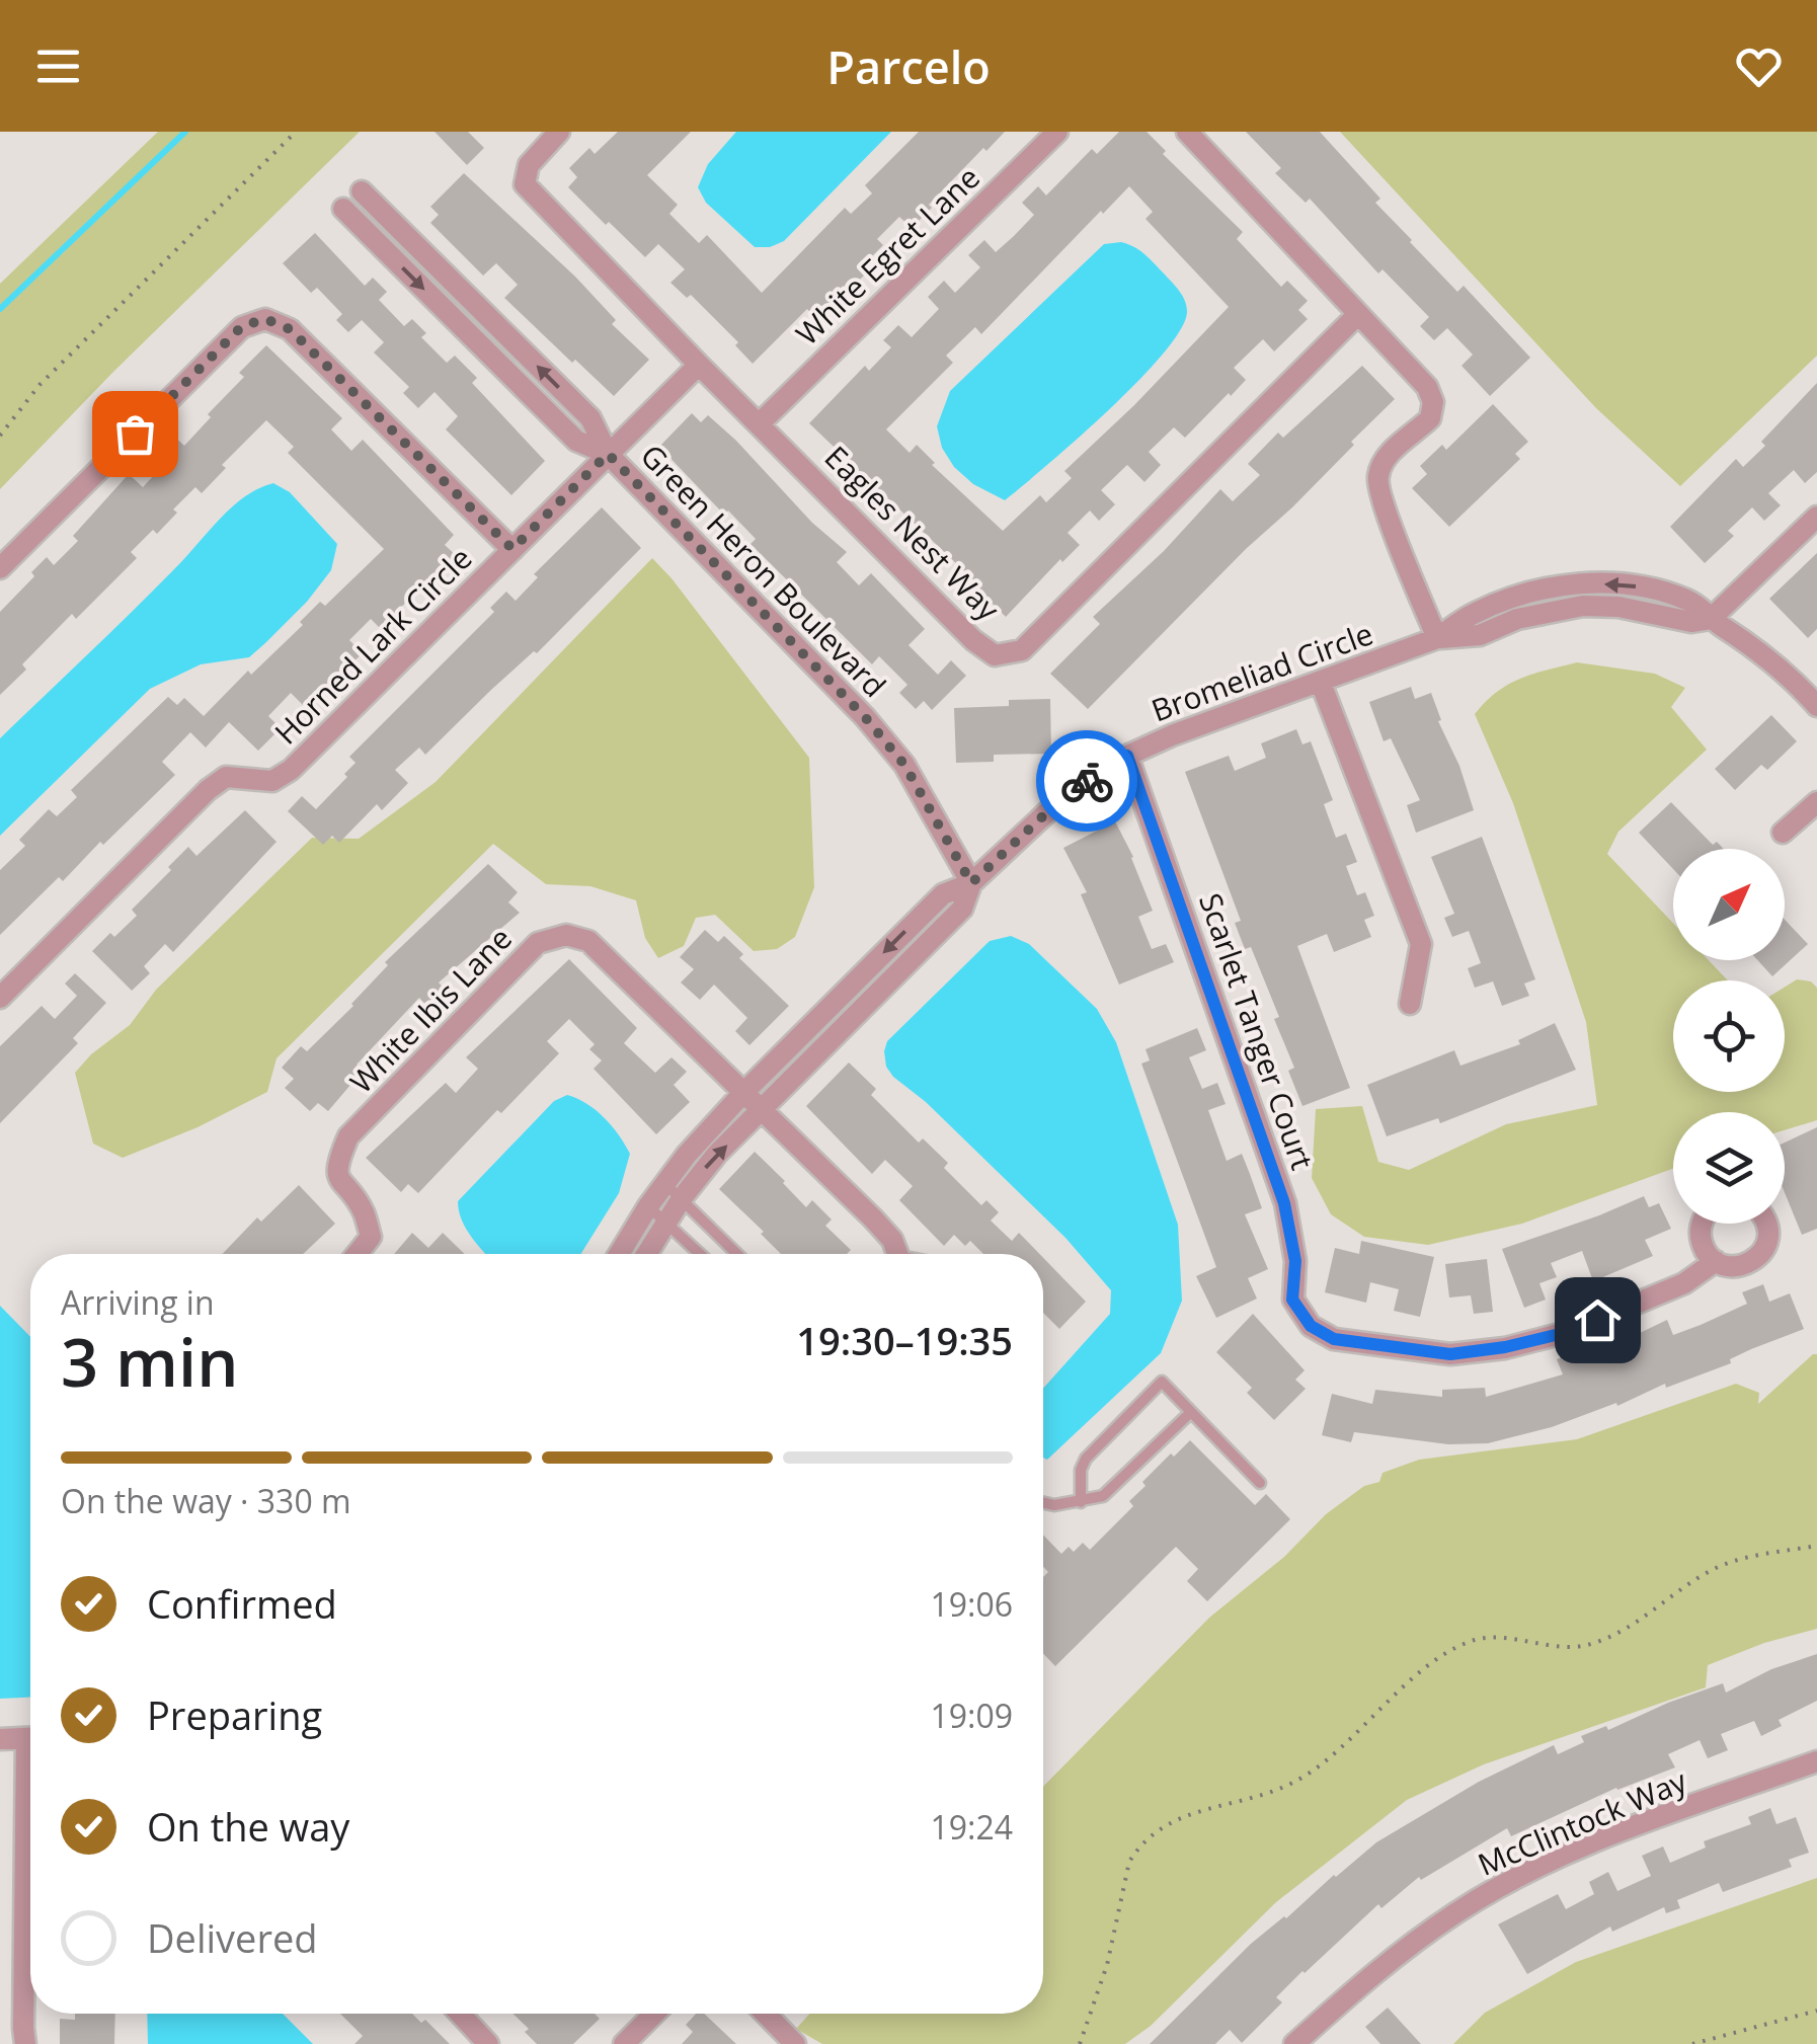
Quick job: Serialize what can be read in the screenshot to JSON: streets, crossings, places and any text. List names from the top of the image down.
{
  "streets": {
    "street": [
      "White Egret Lane",
      "Eagles Nest Way",
      "Green Heron Boulevard",
      "Horned Lark Circle",
      "Bromeliad Circle",
      "White Ibis Lane",
      "Scarlet Tanger Court",
      "McClintock Way"
    ]
  },
  "crossings": [
    ["White Egret Lane", "Eagles Nest Way"],
    ["Eagles Nest Way", "Horned Lark Circle"],
    ["Green Heron Boulevard", "Horned Lark Circle"],
    ["Green Heron Boulevard", "Bromeliad Circle"],
    ["Bromeliad Circle", "White Ibis Lane"],
    ["Bromeliad Circle", "Scarlet Tanger Court"]
  ],
  "north": "top right",
  "page": {
    "header": "Parcelo",
    "heading": ["3 min", "Arriving in", "19:30–19:35"],
    "bar": "On the way · 330 m",
    "list": [
      ["Confirmed", "19:06"],
      ["Preparing", "19:09"],
      ["On the way", "19:24"],
      "Delivered"
    ]
  }
}
